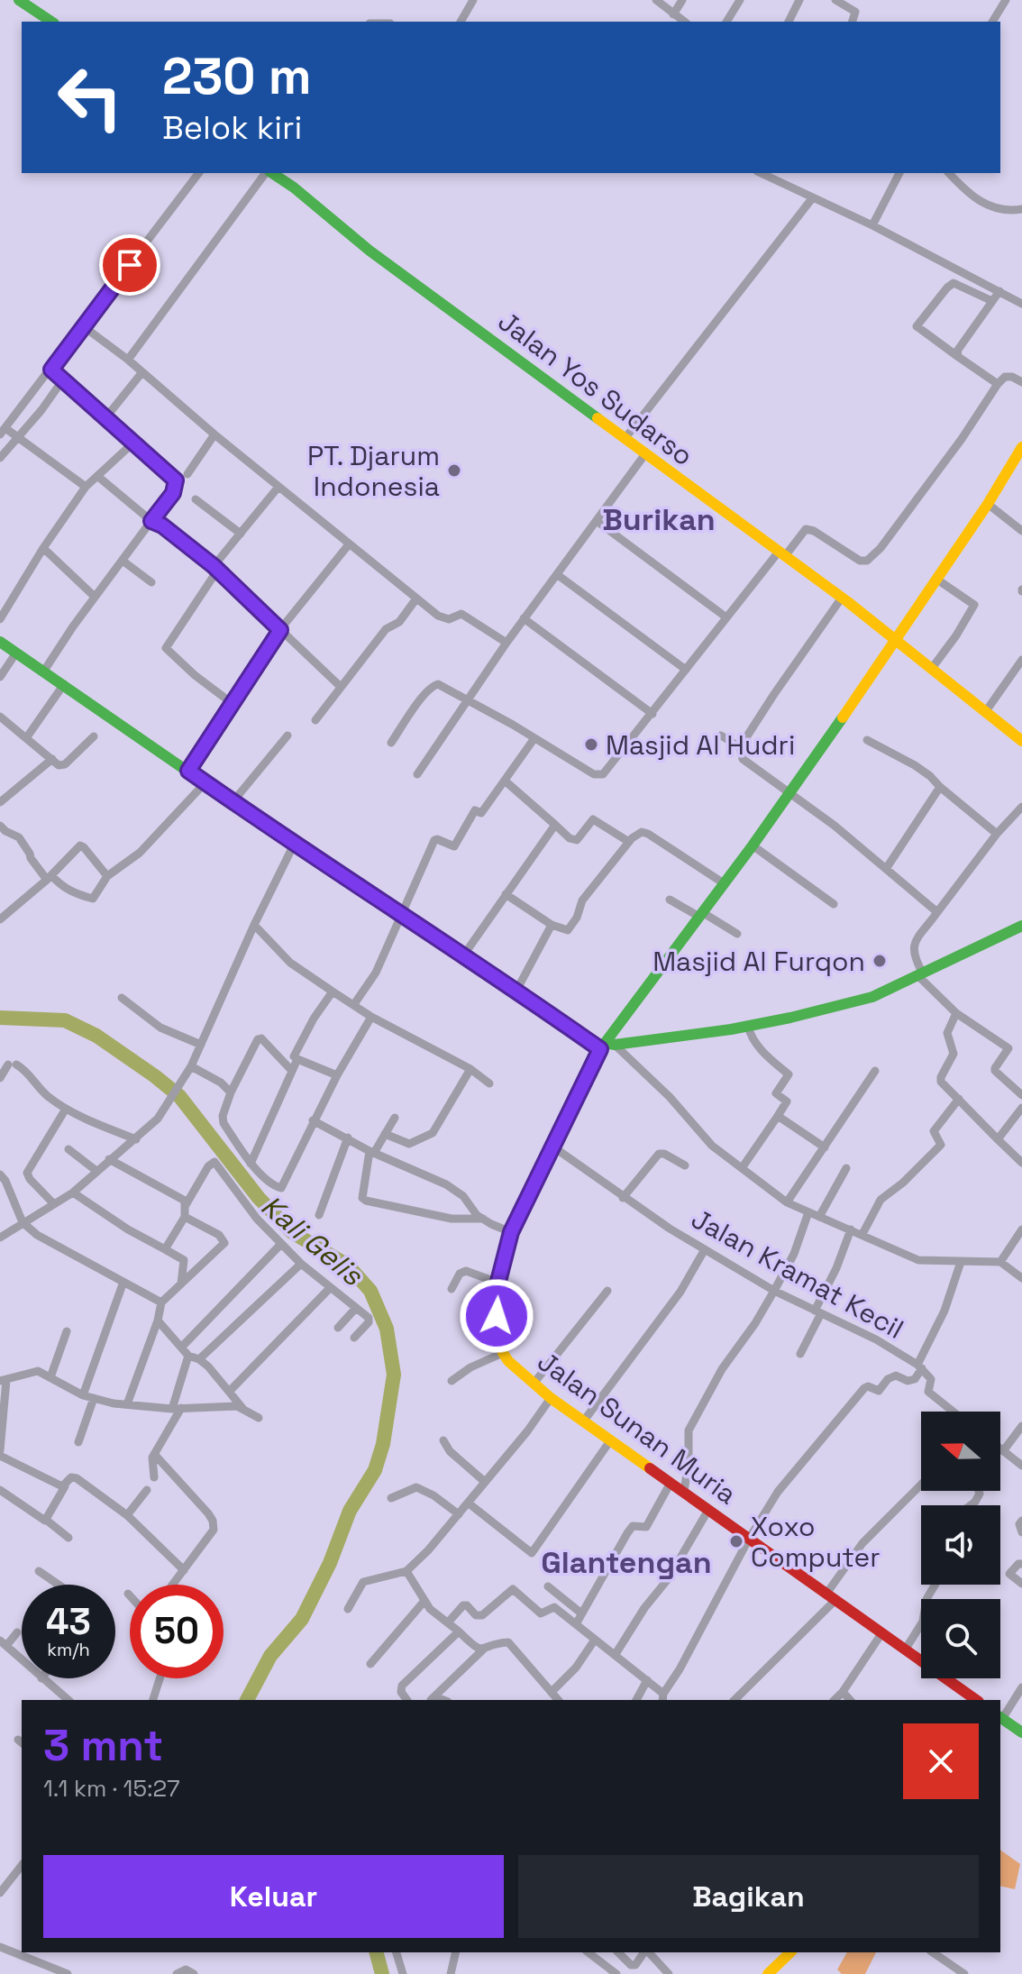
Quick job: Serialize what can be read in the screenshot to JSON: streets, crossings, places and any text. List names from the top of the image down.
{
  "streets": {
    "main road": ["Jalan Yos Sudarso", "Jalan Sunan Muria"],
    "street": ["Jalan Kramat Kecil"]
  },
  "crossings": [
    ["Jalan Yos Sudarso", "Jalan Sunan Muria"],
    ["Jalan Kramat Kecil", "Jalan Sunan Muria"]
  ],
  "districts": ["Burikan", "Glantengan"],
  "water": ["Kali Gelis"],
  "places": [
    "PT. Djarum Indonesia",
    "Masjid Al Hudri",
    "Masjid Al Furqon",
    "Xoxo Computer"
  ],
  "north": "left",
  "page": {
    "turn": ["230 m", "Belok kiri"],
    "speed": "43 km/h",
    "limit": "50",
    "heading": ["3 mnt", "1.1 km · 15:27"],
    "buttons": ["Keluar", "Bagikan"]
  }
}
